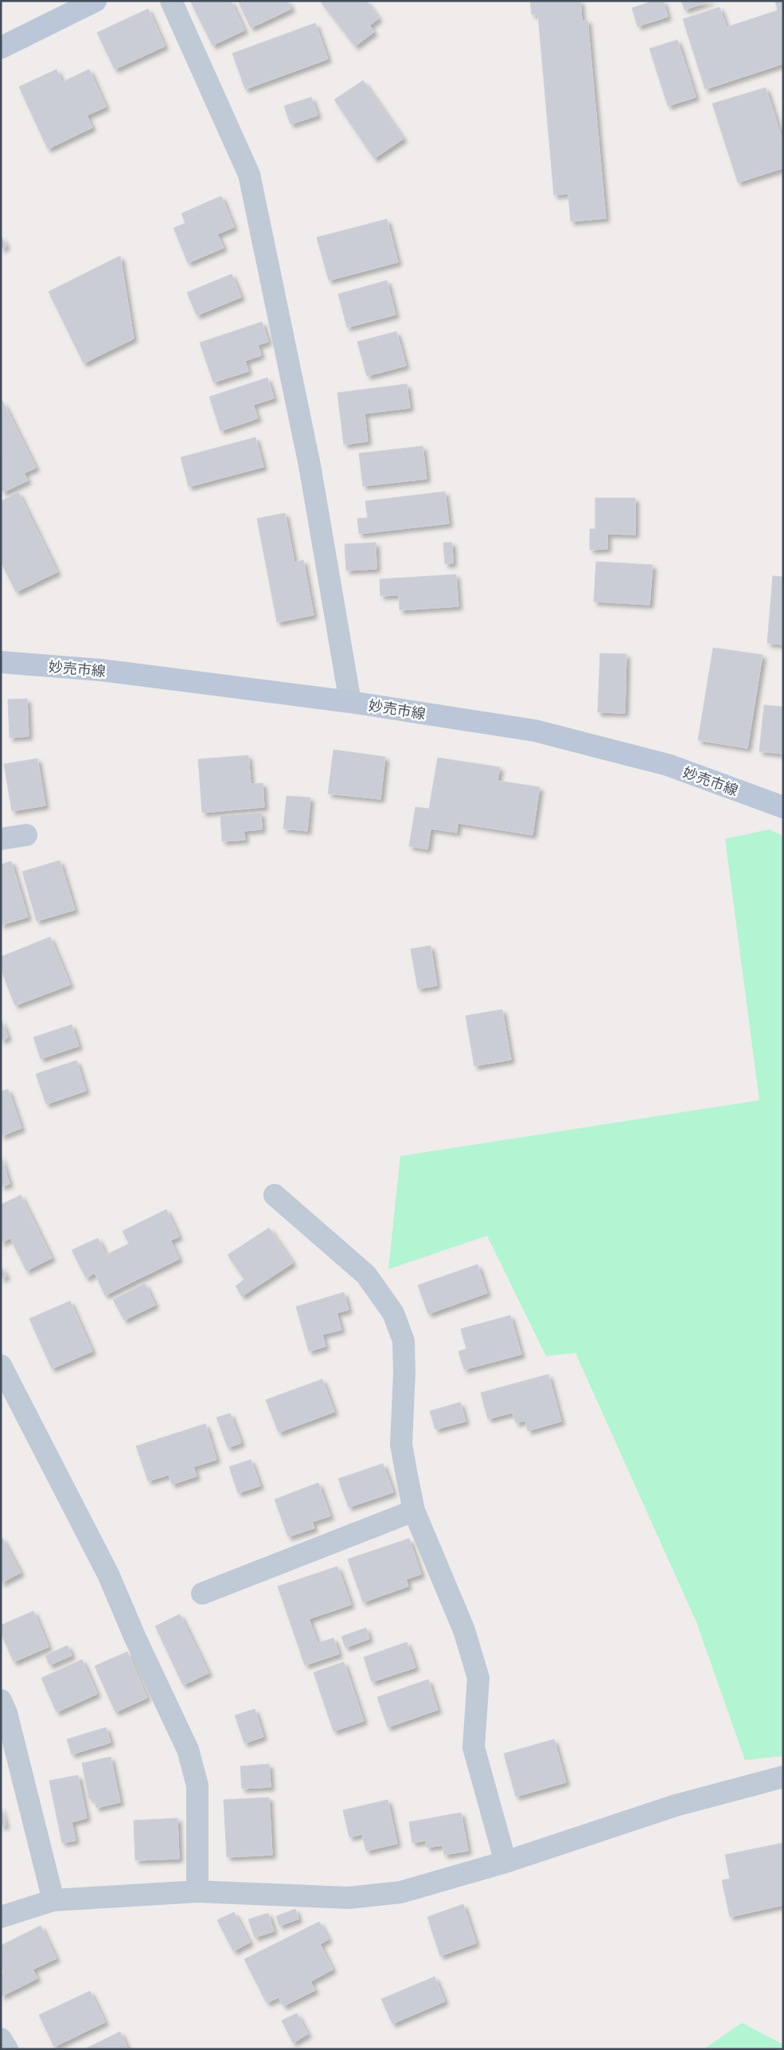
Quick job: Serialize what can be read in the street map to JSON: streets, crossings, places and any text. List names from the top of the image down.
{
  "streets": {
    "main road": ["妙売市線"]
  }
}
